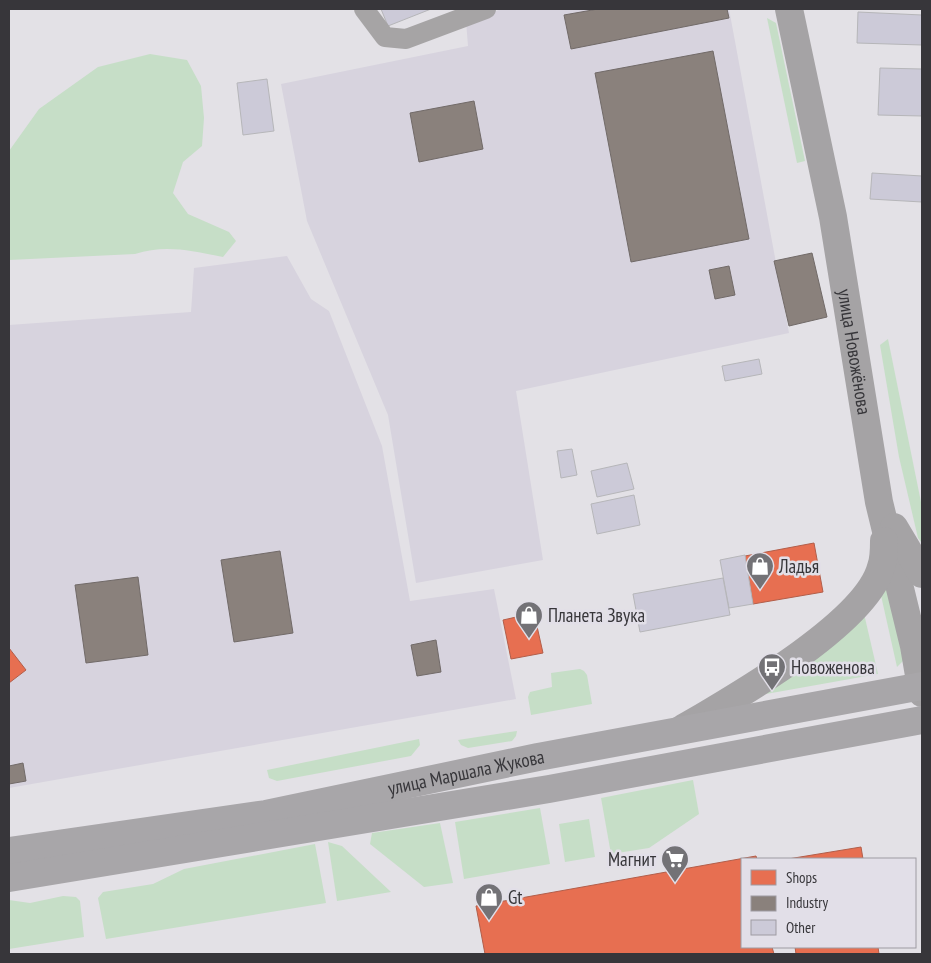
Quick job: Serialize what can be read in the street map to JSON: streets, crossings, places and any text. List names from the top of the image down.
{
  "streets": {
    "main road": ["улица Маршала Жукова"],
    "street": ["улица Новожёнова"]
  },
  "crossings": [
    ["улица Новожёнова", "улица Маршала Жукова"]
  ],
  "places": {
    "shop": ["Ладья", "Планета Звука", "Gt"],
    "bus stop": ["Новоженова"],
    "supermarket": ["Магнит"]
  },
  "legend": ["Shops", "Industry", "Other"]
}
